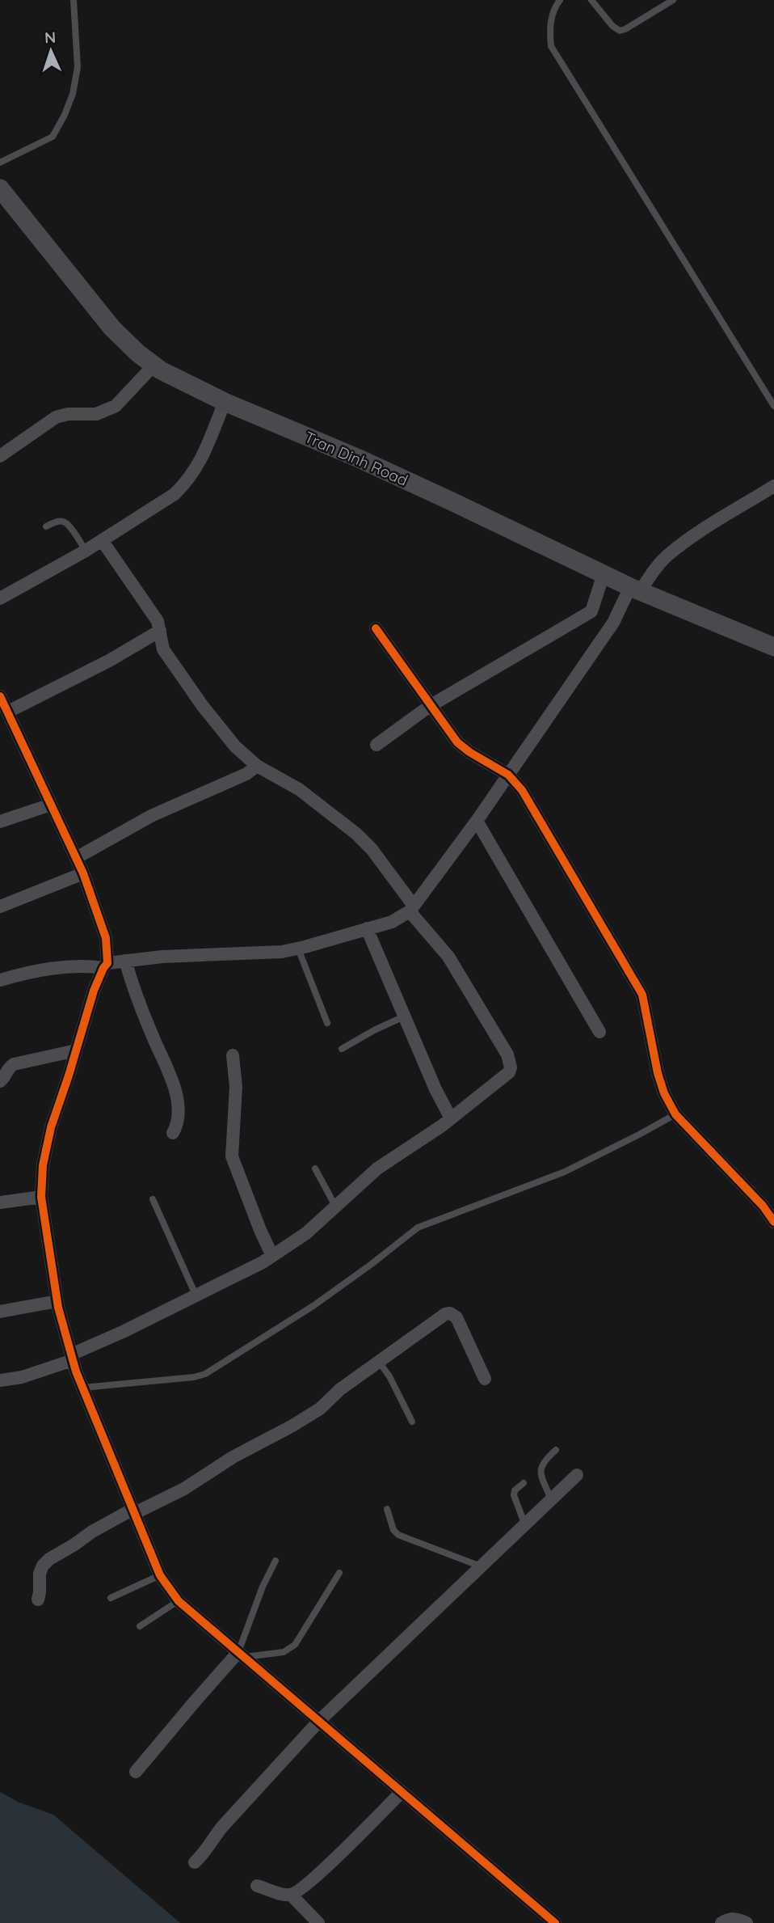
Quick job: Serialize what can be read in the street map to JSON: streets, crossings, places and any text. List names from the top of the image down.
{
  "streets": {
    "main road": ["Tran Dinh Road"]
  },
  "north": "top"
}
